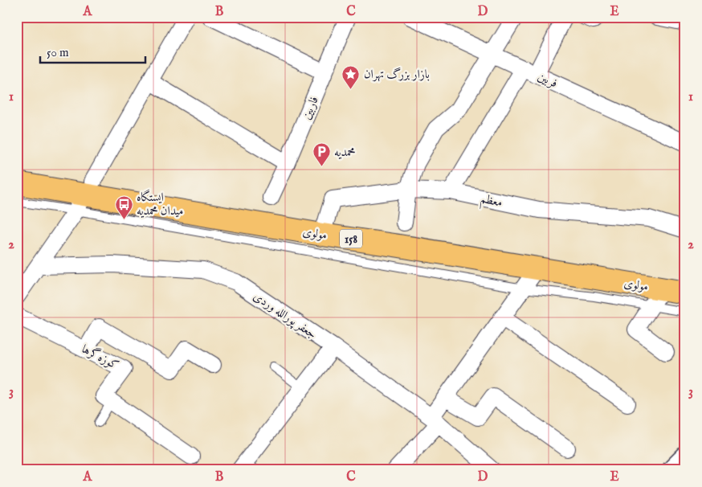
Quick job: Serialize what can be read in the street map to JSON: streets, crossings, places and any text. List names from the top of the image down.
{
  "streets": {
    "main road": ["مولوی", "158"],
    "street": [
      "فربین",
      "فاربین",
      "معظم",
      "جعفر پورالله وردی",
      "کوزه‌گرها"
    ]
  },
  "crossings": [
    ["معظم", "مولوی"]
  ],
  "places": {
    "place": ["بازار بزرگ تهران"],
    "parking": ["محمدیه"],
    "bus stop": ["ایستگاه میدان محمدیه"]
  },
  "scale_bar": "50 m",
  "grid": {
    "columns": [
      "A",
      "B",
      "C",
      "D",
      "E"
    ],
    "rows": ["1", "2", "3"]
  }
}
